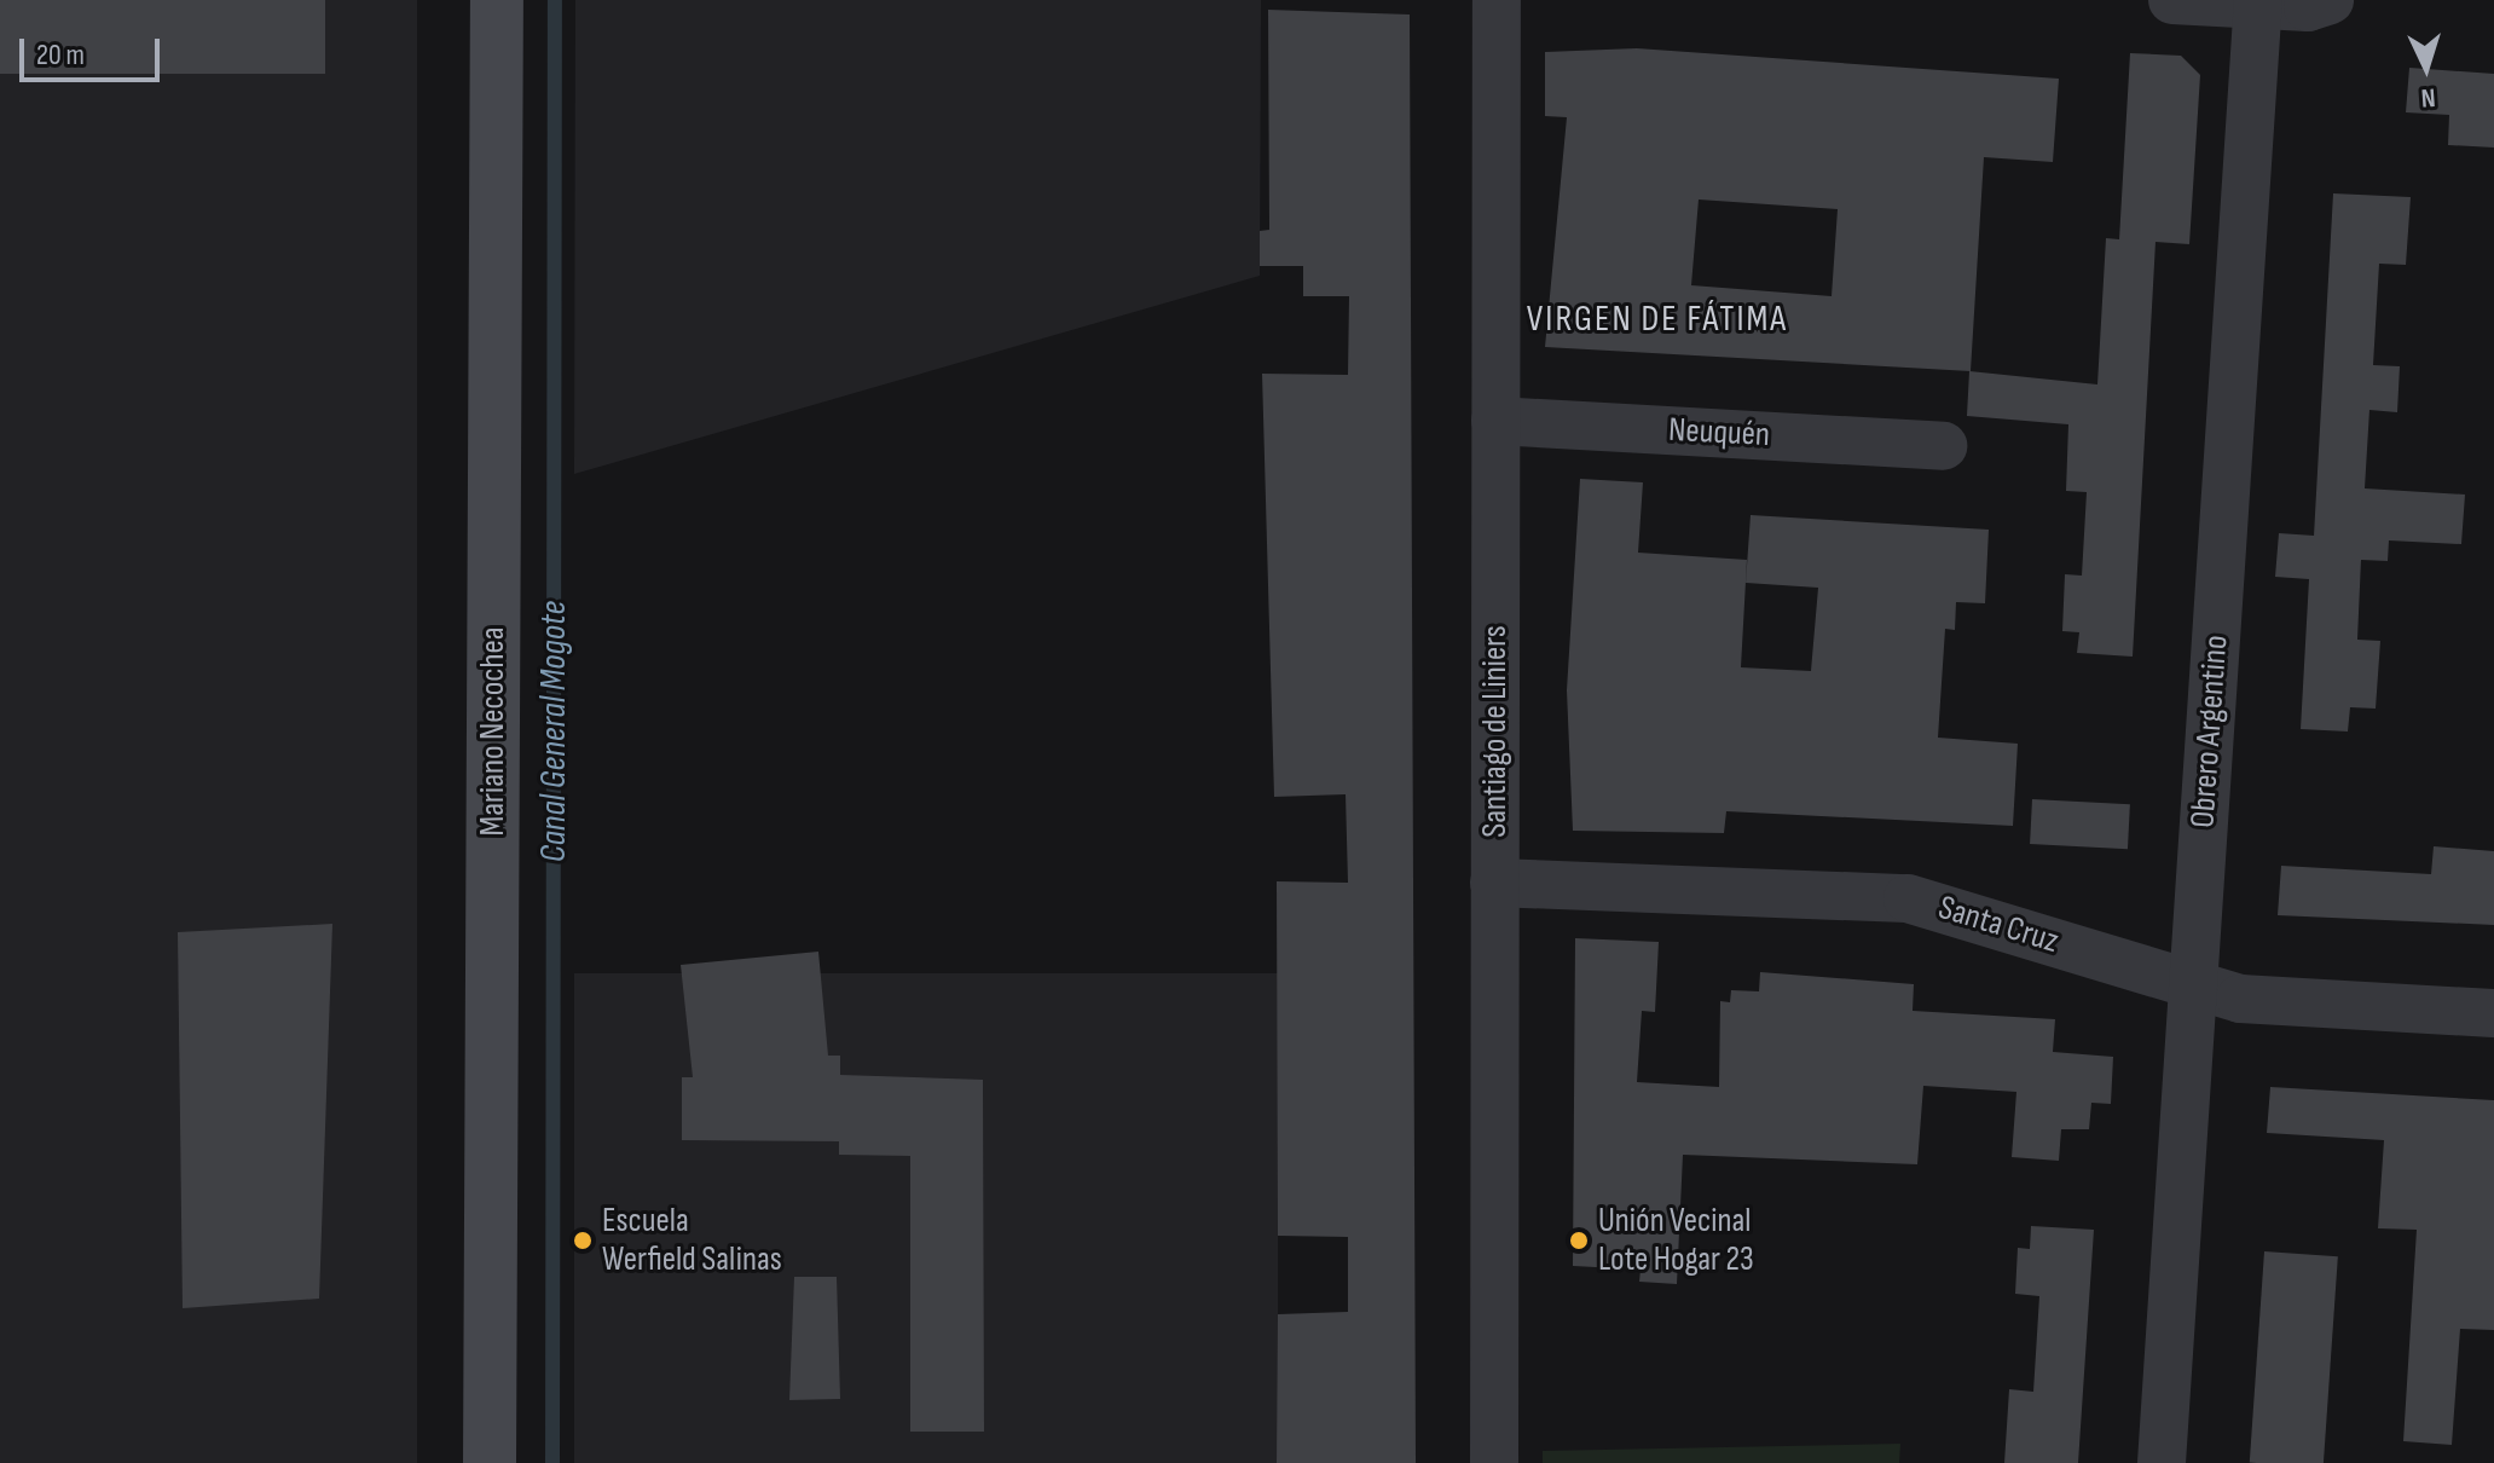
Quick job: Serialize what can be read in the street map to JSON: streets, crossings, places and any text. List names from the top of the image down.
{
  "streets": {
    "main road": ["Mariano Necochea"],
    "street": [
      "Neuquén",
      "Santiago de Liniers",
      "Obrero Argentino",
      "Santa Cruz"
    ]
  },
  "crossings": [
    ["Neuquén", "Santiago de Liniers"],
    ["Santiago de Liniers", "Santa Cruz"],
    ["Obrero Argentino", "Santa Cruz"]
  ],
  "districts": ["VIRGEN DE FÁTIMA"],
  "water": ["Canal General Mogote"],
  "places": ["Escuela Werfield Salinas", "Unión Vecinal Lote Hogar 23"],
  "scale_bar": "20 m",
  "north": "bottom"
}
